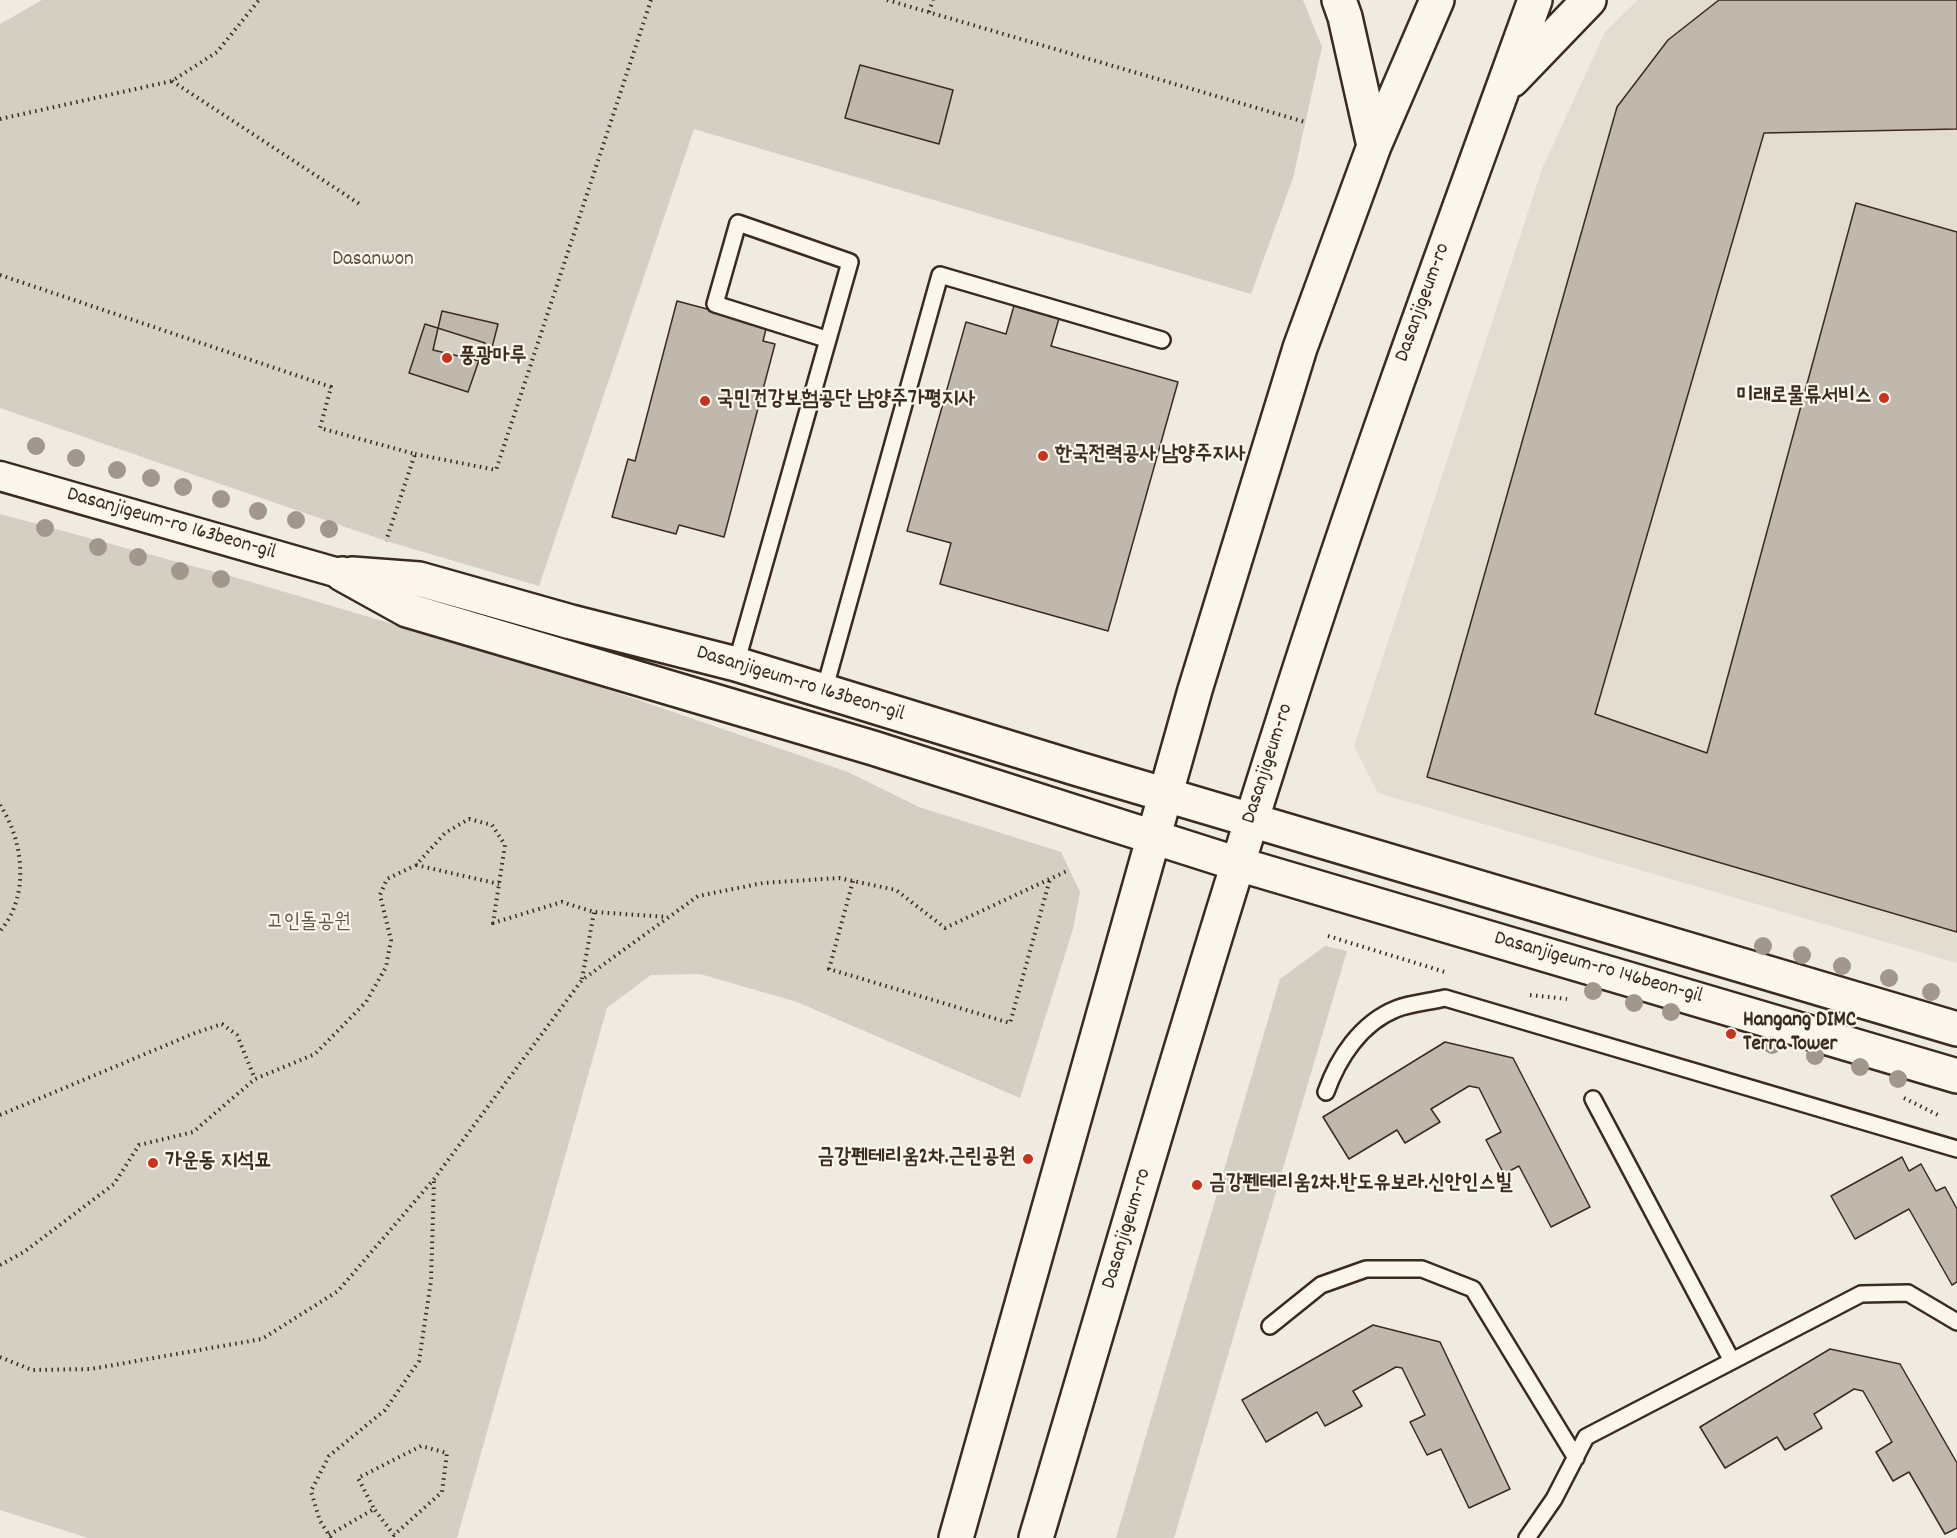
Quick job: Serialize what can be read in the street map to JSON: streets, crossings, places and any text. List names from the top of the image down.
{
  "streets": {
    "street": ["Dasanjigeum-ro", "Dasanjigeum-ro 163beon-gil", "Dasanjigeum-ro 146beon-gil"]
  },
  "crossings": [
    ["Dasanjigeum-ro", "Dasanjigeum-ro 163beon-gil"],
    ["Dasanjigeum-ro", "Dasanjigeum-ro 146beon-gil"],
    ["Dasanjigeum-ro 163beon-gil", "Dasanjigeum-ro 146beon-gil"]
  ],
  "parks": ["Dasanwon", "고인돌공원"],
  "places": [
    "풍광마루",
    "미래로물류서비스",
    "국민건강보험공단 남양주가평지사",
    "한국전력공사 남양주지사",
    "Hangang DIMC Terra Tower",
    "금강펜테리움2차.근린공원",
    "가운동 지석묘",
    "금강펜테리움2차.반도유보라.신안인스빌"
  ]
}
